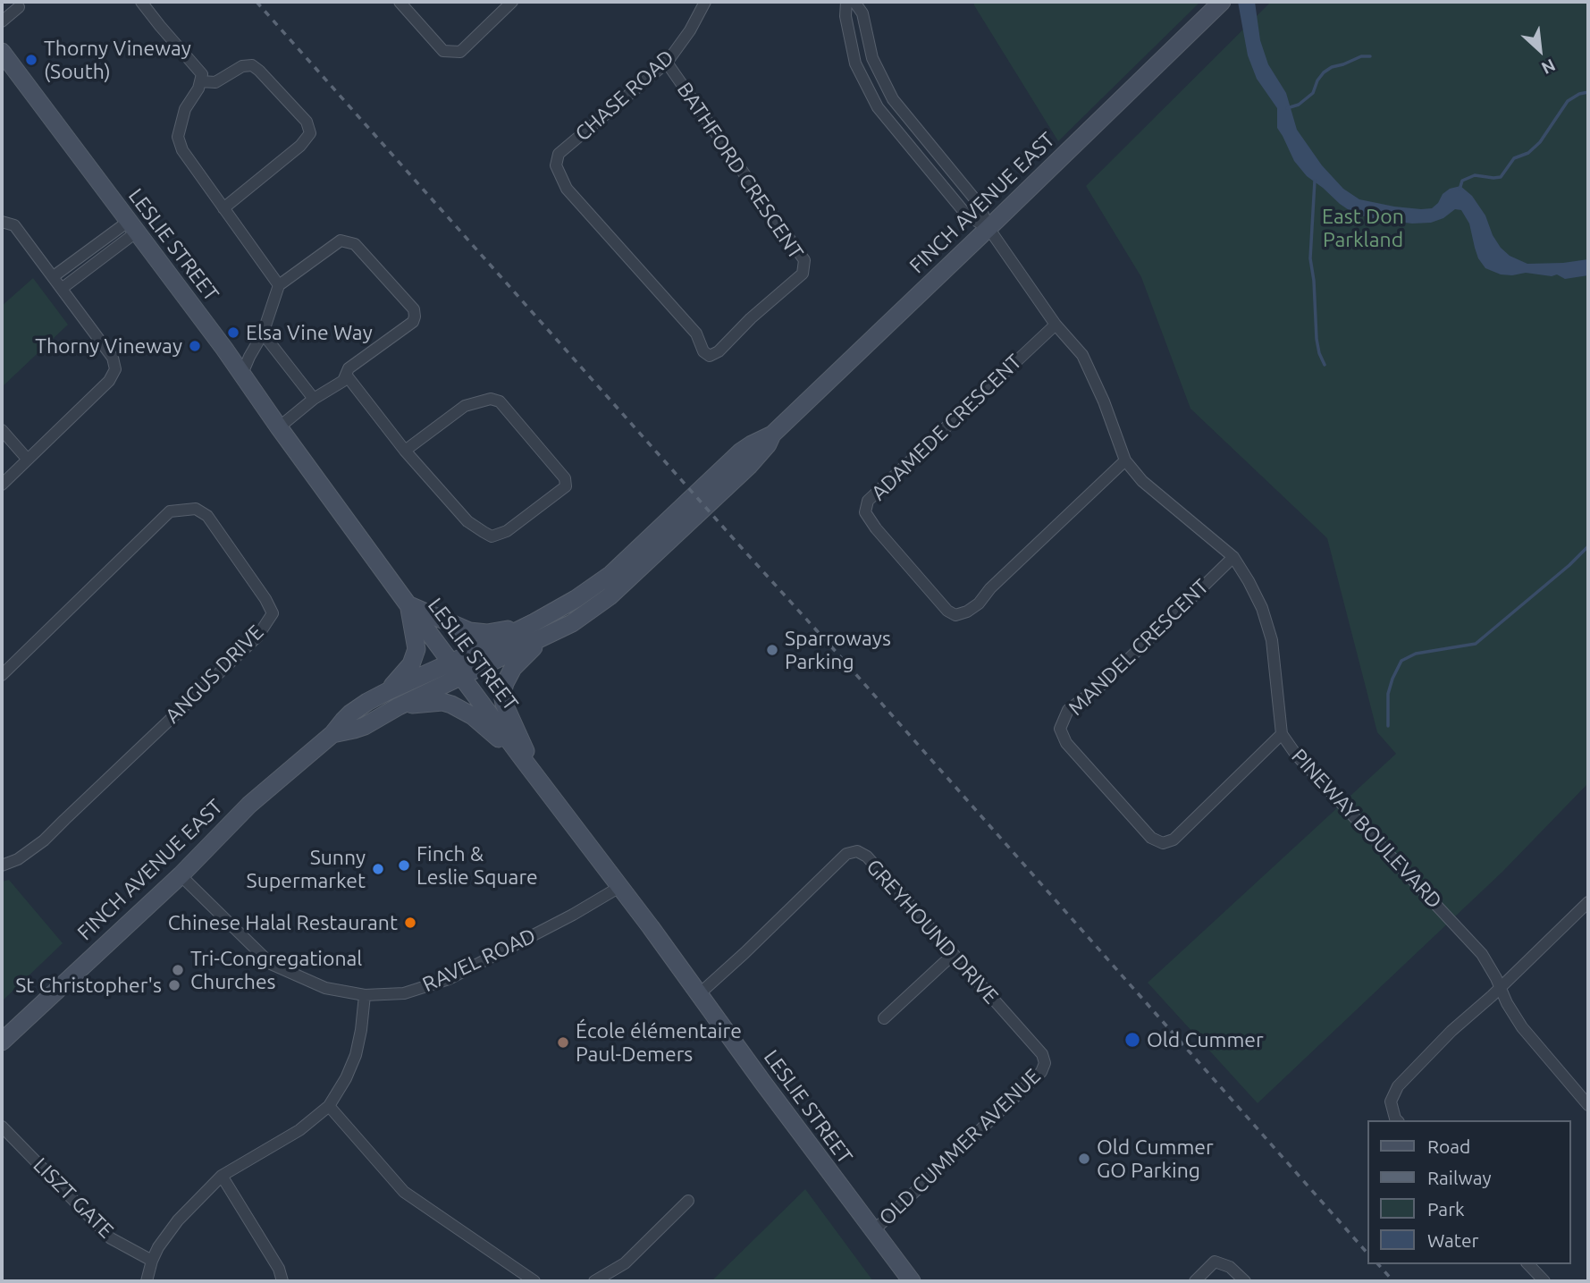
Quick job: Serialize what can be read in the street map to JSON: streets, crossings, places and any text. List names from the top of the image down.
{
  "streets": {
    "main road": ["FINCH AVENUE EAST", "LESLIE STREET"],
    "street": [
      "CHASE ROAD",
      "BATHFORD CRESCENT",
      "ADAMEDE CRESCENT",
      "MANDEL CRESCENT",
      "ANGUS DRIVE",
      "PINEWAY BOULEVARD",
      "GREYHOUND DRIVE",
      "RAVEL ROAD",
      "OLD CUMMER AVENUE",
      "LISZT GATE"
    ]
  },
  "crossings": [
    ["CHASE ROAD", "BATHFORD CRESCENT"],
    ["FINCH AVENUE EAST", "LESLIE STREET"],
    ["FINCH AVENUE EAST", "PINEWAY BOULEVARD"],
    ["FINCH AVENUE EAST", "RAVEL ROAD"],
    ["LESLIE STREET", "GREYHOUND DRIVE"],
    ["LESLIE STREET", "RAVEL ROAD"],
    ["LESLIE STREET", "OLD CUMMER AVENUE"],
    ["ADAMEDE CRESCENT", "PINEWAY BOULEVARD"],
    ["MANDEL CRESCENT", "PINEWAY BOULEVARD"],
    ["GREYHOUND DRIVE", "OLD CUMMER AVENUE"]
  ],
  "parks": ["East Don Parkland"],
  "places": [
    "Thorny Vineway (South)",
    "Elsa Vine Way",
    "Thorny Vineway",
    "Sparroways Parking",
    "Finch & Leslie Square",
    "Sunny Supermarket",
    "Chinese Halal Restaurant",
    "Tri-Congregational Churches",
    "St Christopher's",
    "Old Cummer",
    "École élémentaire Paul-Demers",
    "Old Cummer GO Parking"
  ],
  "legend": [
    "Road",
    "Railway",
    "Park",
    "Water"
  ],
  "north": "bottom right"
}
